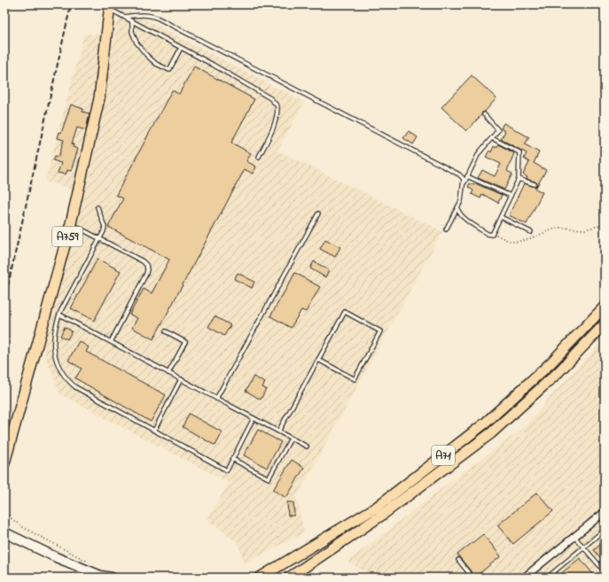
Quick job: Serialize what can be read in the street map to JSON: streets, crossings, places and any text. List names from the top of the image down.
{
  "streets": {
    "main road": ["A759", "A71"]
  }
}
